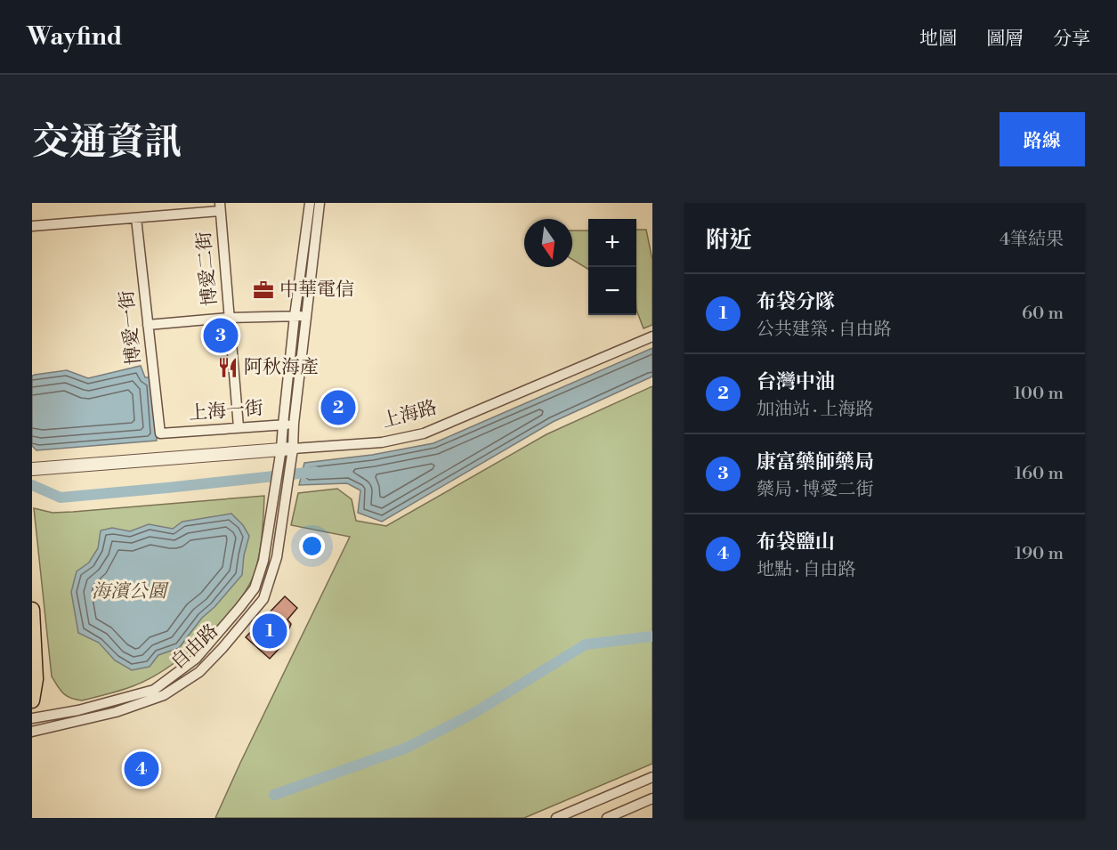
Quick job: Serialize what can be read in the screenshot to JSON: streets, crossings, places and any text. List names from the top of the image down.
{
  "streets": {
    "street": [
      "博愛二街",
      "博愛一街",
      "上海一街",
      "上海路",
      "自由路"
    ]
  },
  "crossings": [
    ["博愛二街", "上海一街"],
    ["博愛一街", "上海一街"],
    ["上海路", "自由路"]
  ],
  "parks": ["海濱公園"],
  "places": {
    "office": ["中華電信"],
    "restaurant": ["阿秋海產"]
  },
  "north": "bottom",
  "page": {
    "header": "Wayfind",
    "nav": ["地圖", "圖層", "分享"],
    "title": "交通資訊",
    "buttons": "路線",
    "heading": ["附近", "4筆結果"],
    "map_buttons": ["+", "−"],
    "list": [
      {
        "mark": "1",
        "name": "布袋分隊",
        "note": "公共建築 · 自由路",
        "value": "60 m"
      },
      {
        "mark": "2",
        "name": "台灣中油",
        "note": "加油站 · 上海路",
        "value": "100 m"
      },
      {
        "mark": "3",
        "name": "康富藥師藥局",
        "note": "藥局 · 博愛二街",
        "value": "160 m"
      },
      {
        "mark": "4",
        "name": "布袋鹽山",
        "note": "地點 · 自由路",
        "value": "190 m"
      }
    ],
    "pins": [
      "3",
      "2",
      "1",
      "4"
    ]
  }
}
